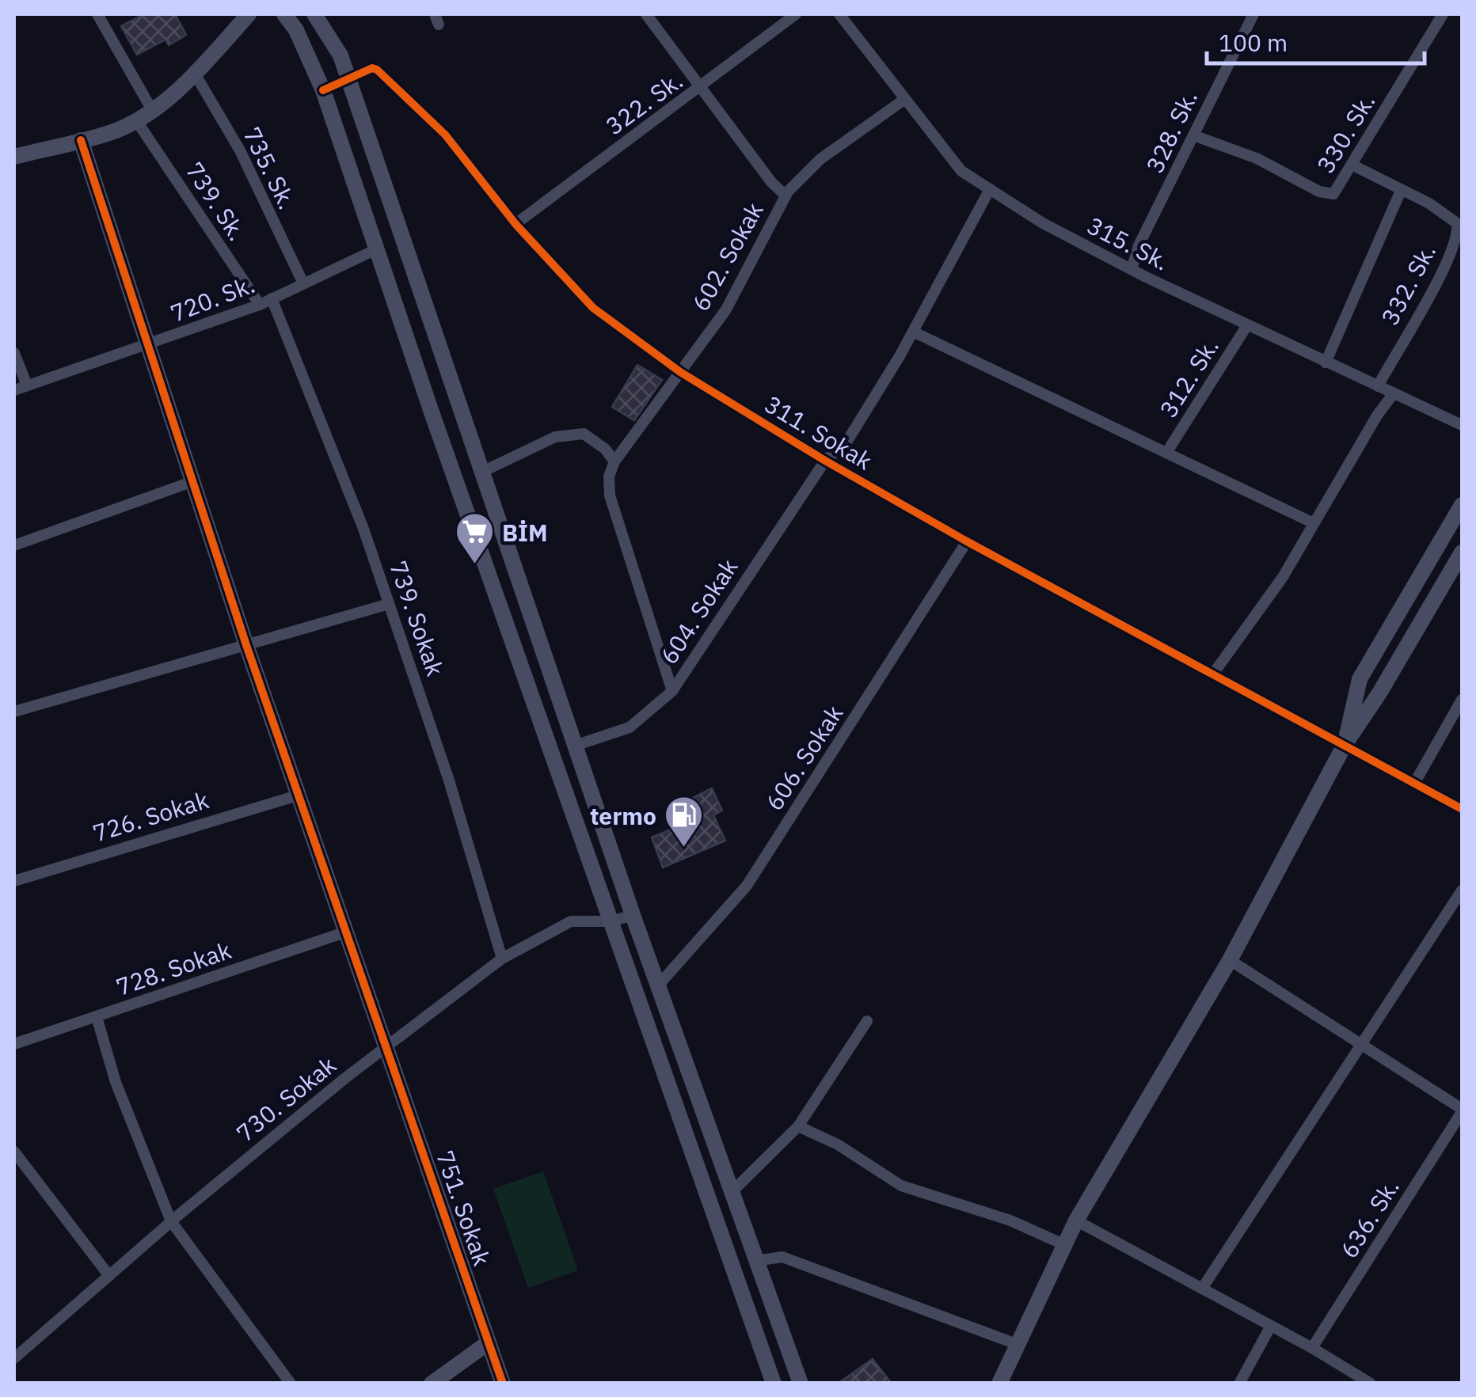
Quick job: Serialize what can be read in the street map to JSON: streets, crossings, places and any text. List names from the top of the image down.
{
  "streets": {
    "street": [
      "322. Sk.",
      "328. Sk.",
      "330. Sk.",
      "735. Sk.",
      "739. Sk.",
      "315. Sk.",
      "602. Sokak",
      "332. Sk.",
      "720. Sk.",
      "312. Sk.",
      "311. Sokak",
      "604. Sokak",
      "739. Sokak",
      "606. Sokak",
      "726. Sokak",
      "728. Sokak",
      "730. Sokak",
      "751. Sokak",
      "636. Sk."
    ]
  },
  "crossings": [
    ["322. Sk.", "311. Sokak"],
    ["328. Sk.", "330. Sk."],
    ["328. Sk.", "315. Sk."],
    ["330. Sk.", "332. Sk."],
    ["735. Sk.", "720. Sk."],
    ["739. Sk.", "720. Sk."],
    ["315. Sk.", "602. Sokak"],
    ["315. Sk.", "332. Sk."],
    ["315. Sk.", "312. Sk."],
    ["315. Sk.", "604. Sokak"],
    ["602. Sokak", "311. Sokak"],
    ["720. Sk.", "739. Sokak"],
    ["720. Sk.", "751. Sokak"],
    ["311. Sokak", "604. Sokak"],
    ["311. Sokak", "606. Sokak"],
    ["739. Sokak", "730. Sokak"],
    ["726. Sokak", "751. Sokak"],
    ["728. Sokak", "751. Sokak"],
    ["730. Sokak", "751. Sokak"]
  ],
  "places": {
    "supermarket": ["BİM"],
    "fuel station": ["termo"]
  },
  "scale_bar": "100 m"
}
